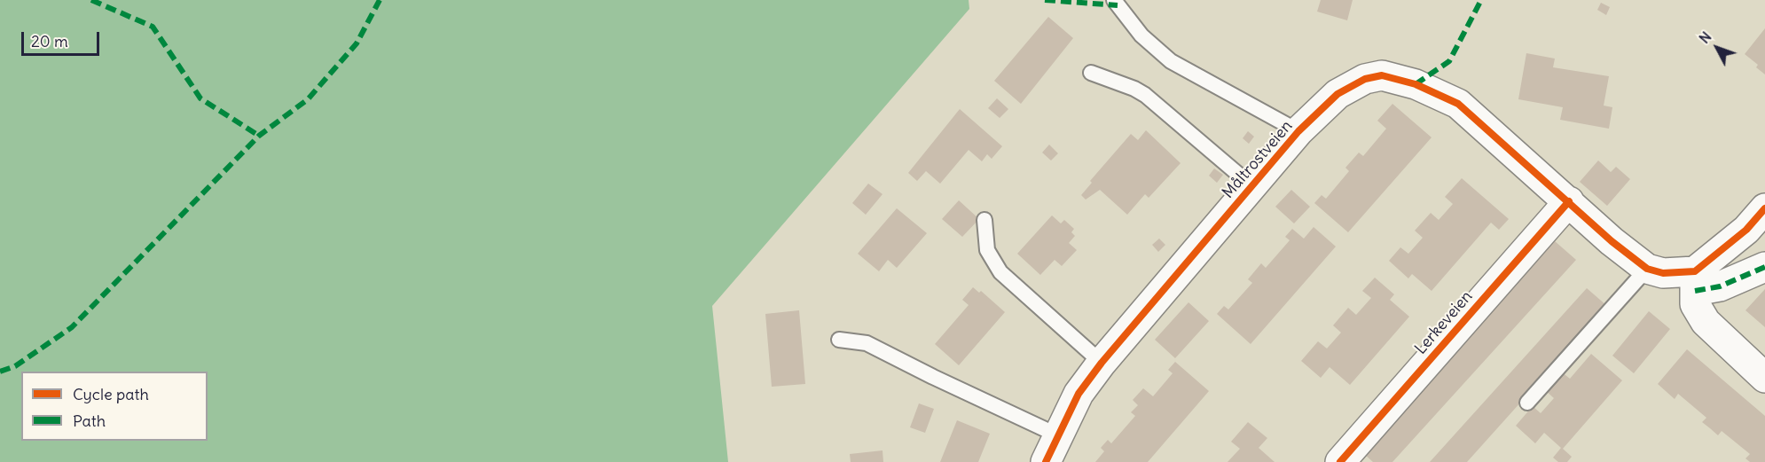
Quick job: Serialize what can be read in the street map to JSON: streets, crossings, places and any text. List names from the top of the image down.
{
  "streets": {
    "street": ["Måltrostveien", "Lerkeveien"]
  },
  "crossings": [
    ["Måltrostveien", "Lerkeveien"]
  ],
  "legend": ["Cycle path", "Path"],
  "scale_bar": "20 m",
  "north": "top left"
}
